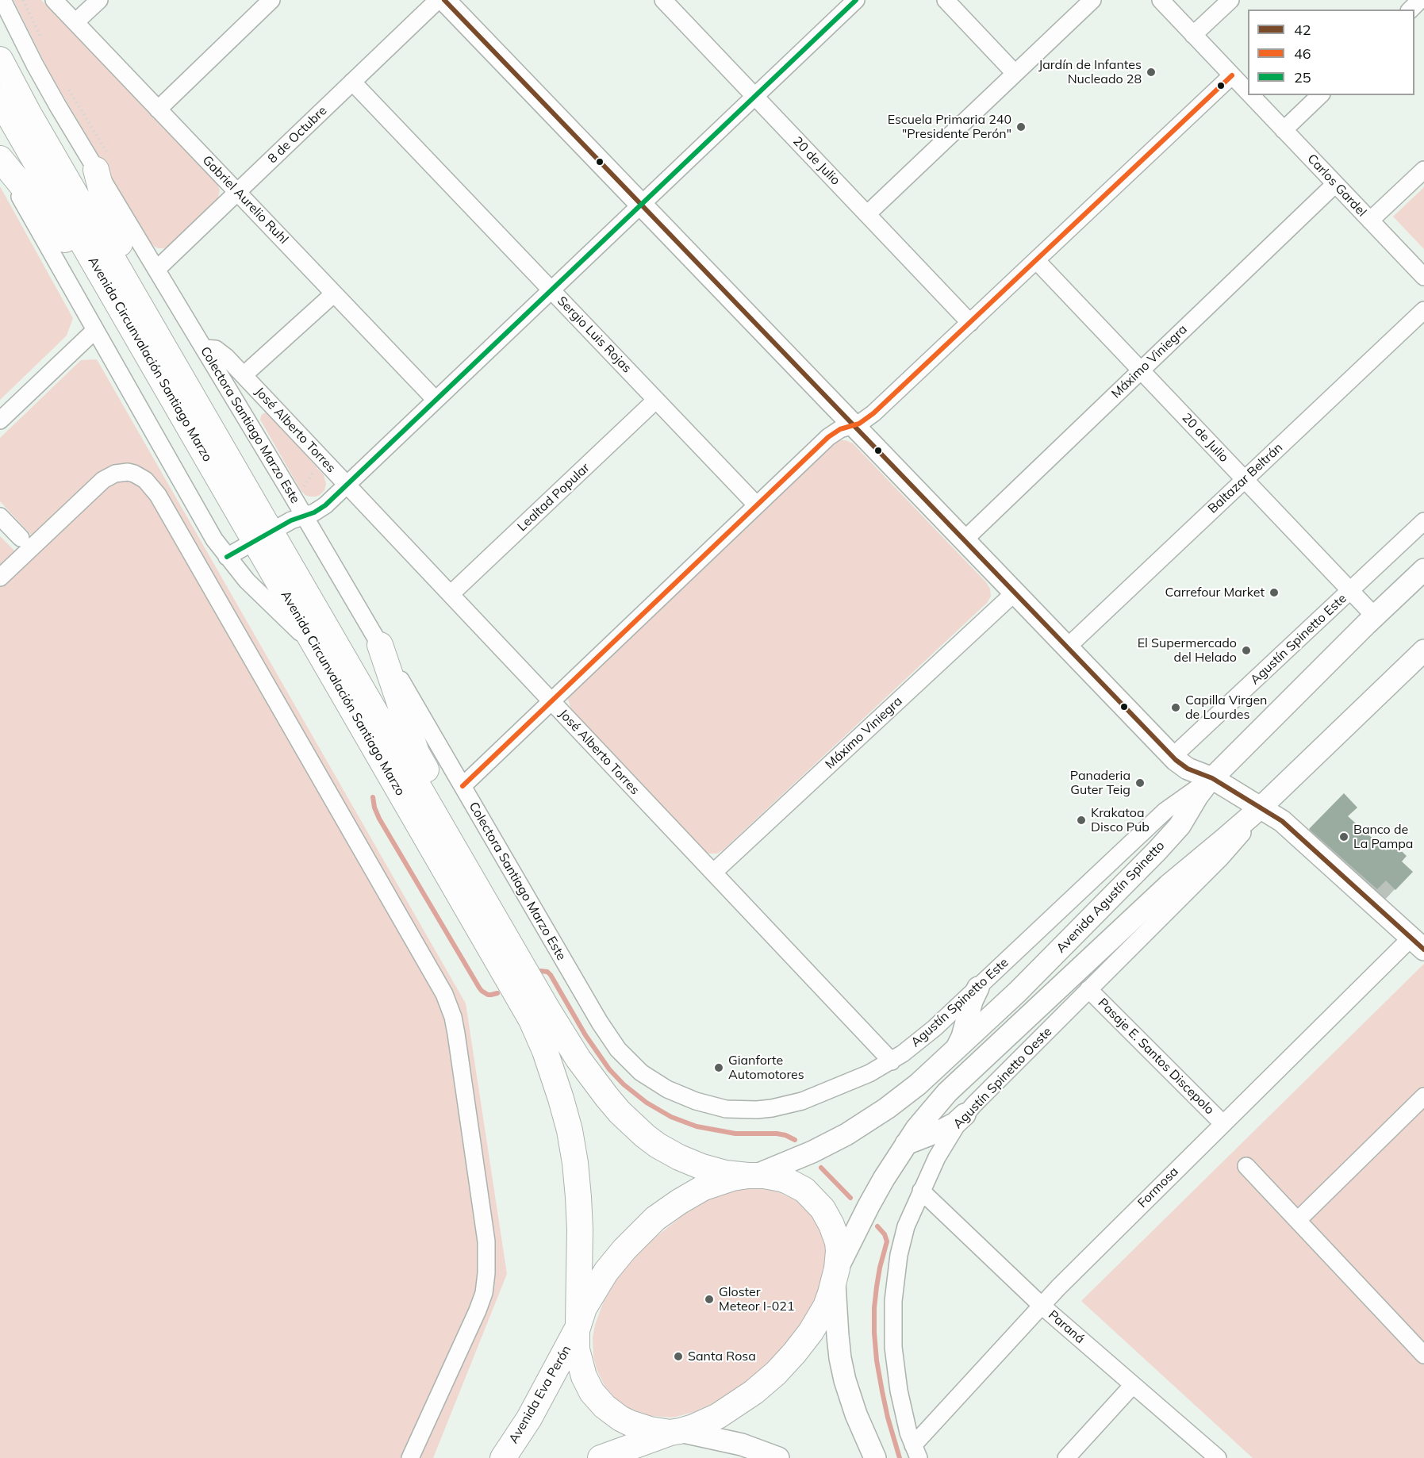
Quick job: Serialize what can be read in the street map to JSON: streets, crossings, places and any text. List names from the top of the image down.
{
  "streets": {
    "highway": ["Avenida Circunvalación Santiago Marzo", "Avenida Eva Perón"],
    "main road": ["Avenida Agustín Spinetto"],
    "street": [
      "8 de Octubre",
      "20 de Julio",
      "Carlos Gardel",
      "Gabriel Aurelio Ruhl",
      "Sergio Luis Rojas",
      "Máximo Viniegra",
      "Colectora Santiago Marzo Este",
      "José Alberto Torres",
      "Baltazar Beltrán",
      "Lealtad Popular",
      "Agustín Spinetto Este",
      "Pasaje E. Santos Discepolo",
      "Agustín Spinetto Oeste",
      "Formosa",
      "Paraná"
    ]
  },
  "crossings": [
    ["8 de Octubre", "Gabriel Aurelio Ruhl"],
    ["8 de Octubre", "Sergio Luis Rojas"],
    ["8 de Octubre", "Colectora Santiago Marzo Este"],
    ["20 de Julio", "Máximo Viniegra"],
    ["20 de Julio", "Baltazar Beltrán"],
    ["20 de Julio", "Agustín Spinetto Este"],
    ["20 de Julio", "Avenida Agustín Spinetto"],
    ["Carlos Gardel", "Máximo Viniegra"],
    ["Sergio Luis Rojas", "Lealtad Popular"],
    ["Avenida Circunvalación Santiago Marzo", "Avenida Agustín Spinetto"],
    ["Avenida Circunvalación Santiago Marzo", "Avenida Eva Perón"],
    ["Máximo Viniegra", "José Alberto Torres"],
    ["Colectora Santiago Marzo Este", "José Alberto Torres"],
    ["Colectora Santiago Marzo Este", "Agustín Spinetto Este"],
    ["José Alberto Torres", "Lealtad Popular"],
    ["José Alberto Torres", "Agustín Spinetto Este"],
    ["Agustín Spinetto Este", "Avenida Agustín Spinetto"],
    ["Avenida Agustín Spinetto", "Agustín Spinetto Oeste"],
    ["Avenida Agustín Spinetto", "Avenida Eva Perón"],
    ["Pasaje E. Santos Discepolo", "Agustín Spinetto Oeste"],
    ["Pasaje E. Santos Discepolo", "Formosa"],
    ["Agustín Spinetto Oeste", "Formosa"],
    ["Agustín Spinetto Oeste", "Paraná"],
    ["Formosa", "Paraná"]
  ],
  "places": [
    "Jardín de Infantes Nucleado 28",
    "Escuela Primaria 240 \"Presidente Perón\"",
    "Carrefour Market",
    "El Supermercado del Helado",
    "Capilla Virgen de Lourdes",
    "Panaderia Guter Teig",
    "Krakatoa Disco Pub",
    "Banco de La Pampa",
    "Gianforte Automotores",
    "Gloster Meteor I-021",
    "Santa Rosa"
  ],
  "lines": ["transit line 42", "transit line 25", "transit line 46"],
  "legend": ["42", "46", "25"]
}
